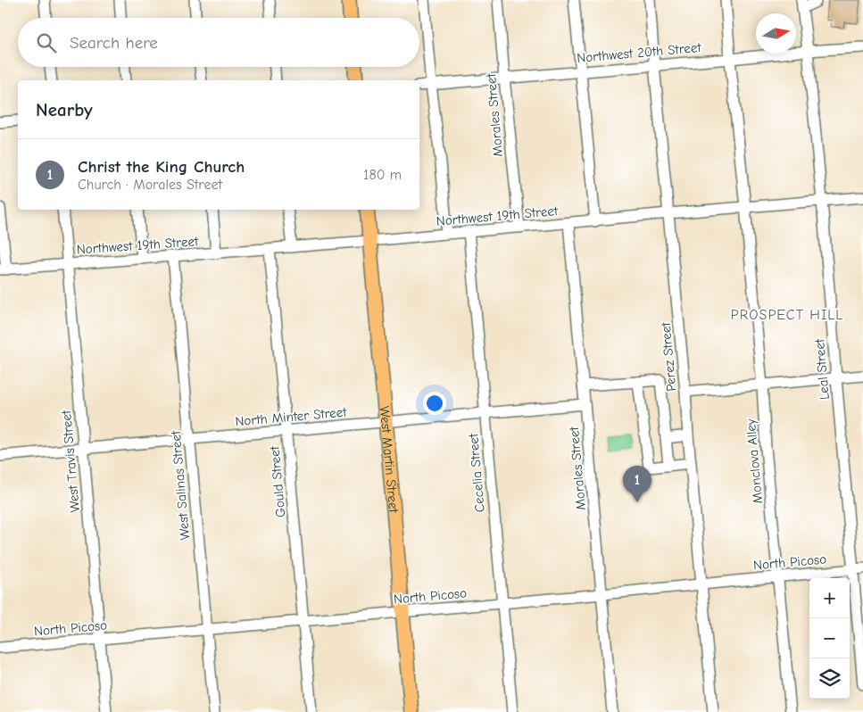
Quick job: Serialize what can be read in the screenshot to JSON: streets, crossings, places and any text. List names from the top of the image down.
{
  "streets": {
    "main road": ["West Martin Street"],
    "street": [
      "Northwest 20th Street",
      "Morales Street",
      "Northwest 19th Street",
      "Perez Street",
      "Leal Street",
      "North Minter Street",
      "West Travis Street",
      "Monclova Alley",
      "Cecelia Street",
      "Gould Street",
      "West Salinas Street",
      "North Picoso"
    ]
  },
  "crossings": [
    ["Northwest 20th Street", "Morales Street"],
    ["Northwest 20th Street", "Perez Street"],
    ["Northwest 20th Street", "Leal Street"],
    ["Northwest 20th Street", "Monclova Alley"],
    ["Morales Street", "Northwest 19th Street"],
    ["Morales Street", "North Minter Street"],
    ["Morales Street", "North Picoso"],
    ["Northwest 19th Street", "Perez Street"],
    ["Northwest 19th Street", "Leal Street"],
    ["Northwest 19th Street", "West Martin Street"],
    ["Northwest 19th Street", "West Travis Street"],
    ["Northwest 19th Street", "Monclova Alley"],
    ["Northwest 19th Street", "Cecelia Street"],
    ["Northwest 19th Street", "Gould Street"],
    ["Northwest 19th Street", "West Salinas Street"],
    ["Perez Street", "North Picoso"],
    ["Leal Street", "North Picoso"],
    ["North Minter Street", "West Martin Street"],
    ["North Minter Street", "West Travis Street"],
    ["North Minter Street", "Cecelia Street"],
    ["North Minter Street", "Gould Street"],
    ["North Minter Street", "West Salinas Street"],
    ["West Martin Street", "North Picoso"],
    ["West Travis Street", "North Picoso"],
    ["Monclova Alley", "North Picoso"],
    ["Cecelia Street", "North Picoso"],
    ["Gould Street", "North Picoso"],
    ["West Salinas Street", "North Picoso"]
  ],
  "districts": ["PROSPECT HILL"],
  "north": "right",
  "page": {
    "search": "Search here",
    "heading": "Nearby",
    "list": [
      {
        "mark": "1",
        "name": "Christ the King Church",
        "note": "Church · Morales Street",
        "value": "180 m"
      }
    ],
    "pins": "1",
    "map_buttons": ["+", "−"]
  }
}
